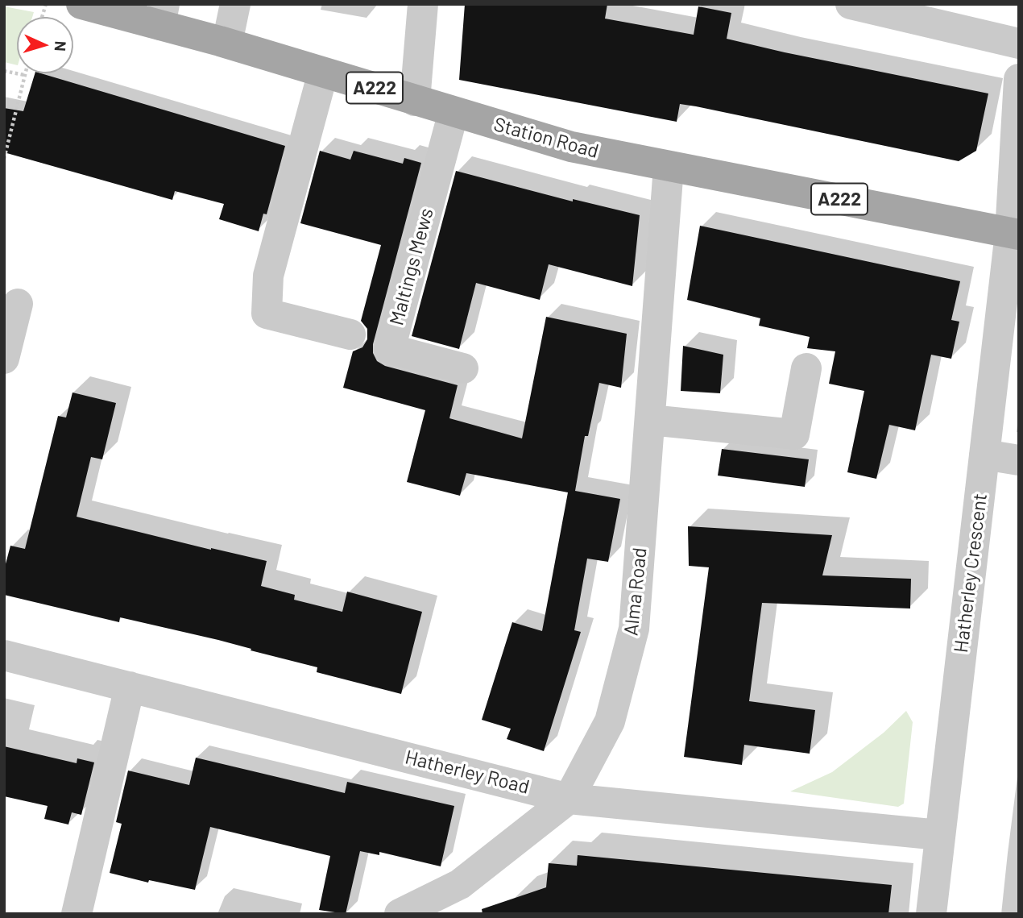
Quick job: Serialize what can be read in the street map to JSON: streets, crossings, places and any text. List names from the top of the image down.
{
  "streets": {
    "main road": ["A222", "Station Road"],
    "street": [
      "Maltings Mews",
      "Hatherley Crescent",
      "Alma Road",
      "Hatherley Road"
    ]
  },
  "crossings": [
    ["Station Road", "Maltings Mews"],
    ["Station Road", "Hatherley Crescent"],
    ["Station Road", "Alma Road"],
    ["Hatherley Crescent", "Hatherley Road"],
    ["Alma Road", "Hatherley Road"]
  ],
  "north": "right"
}
